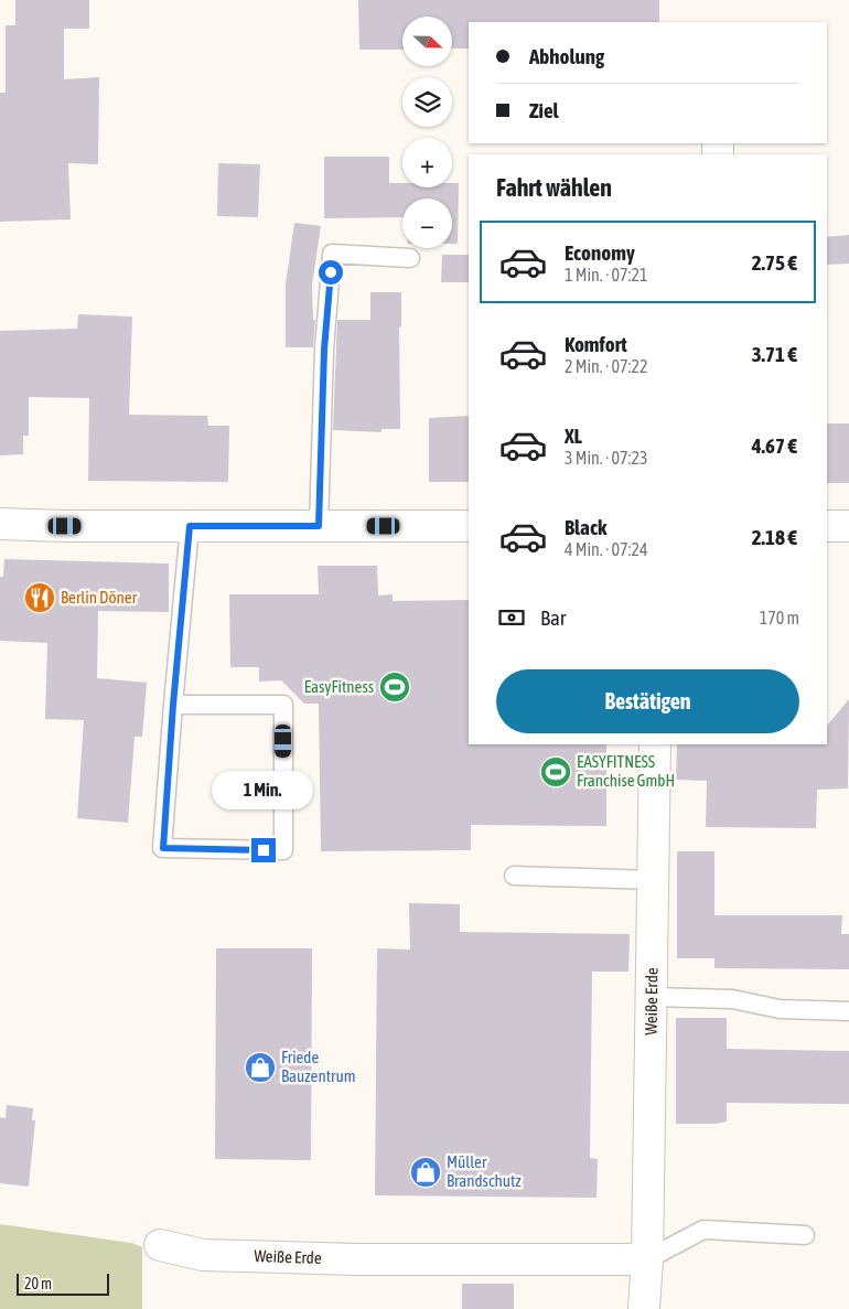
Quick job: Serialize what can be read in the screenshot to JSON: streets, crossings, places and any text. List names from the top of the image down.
{
  "streets": {
    "street": ["Weiße Erde"]
  },
  "places": {
    "restaurant": ["Berlin Döner"],
    "sports": ["EasyFitness", "EASYFITNESS Franchise GmbH"],
    "shop": ["Friede Bauzentrum", "Müller Brandschutz"]
  },
  "scale_bar": "20 m",
  "north": "right",
  "page": {
    "map_buttons": ["+", "−"],
    "banner": ["Abholung", "Ziel"],
    "heading": "Fahrt wählen",
    "list": [
      {
        "name": "Economy",
        "note": "1 Min. · 07:21",
        "value": "2.75 €"
      },
      {
        "name": "Komfort",
        "note": "2 Min. · 07:22",
        "value": "3.71 €"
      },
      {
        "name": "XL",
        "note": "3 Min. · 07:23",
        "value": "4.67 €"
      },
      {
        "name": "Black",
        "note": "4 Min. · 07:24",
        "value": "2.18 €"
      }
    ],
    "pay": ["Bar", "170 m"],
    "buttons": "Bestätigen",
    "bubble": "1 Min.",
    "scale": "20 m"
  }
}
